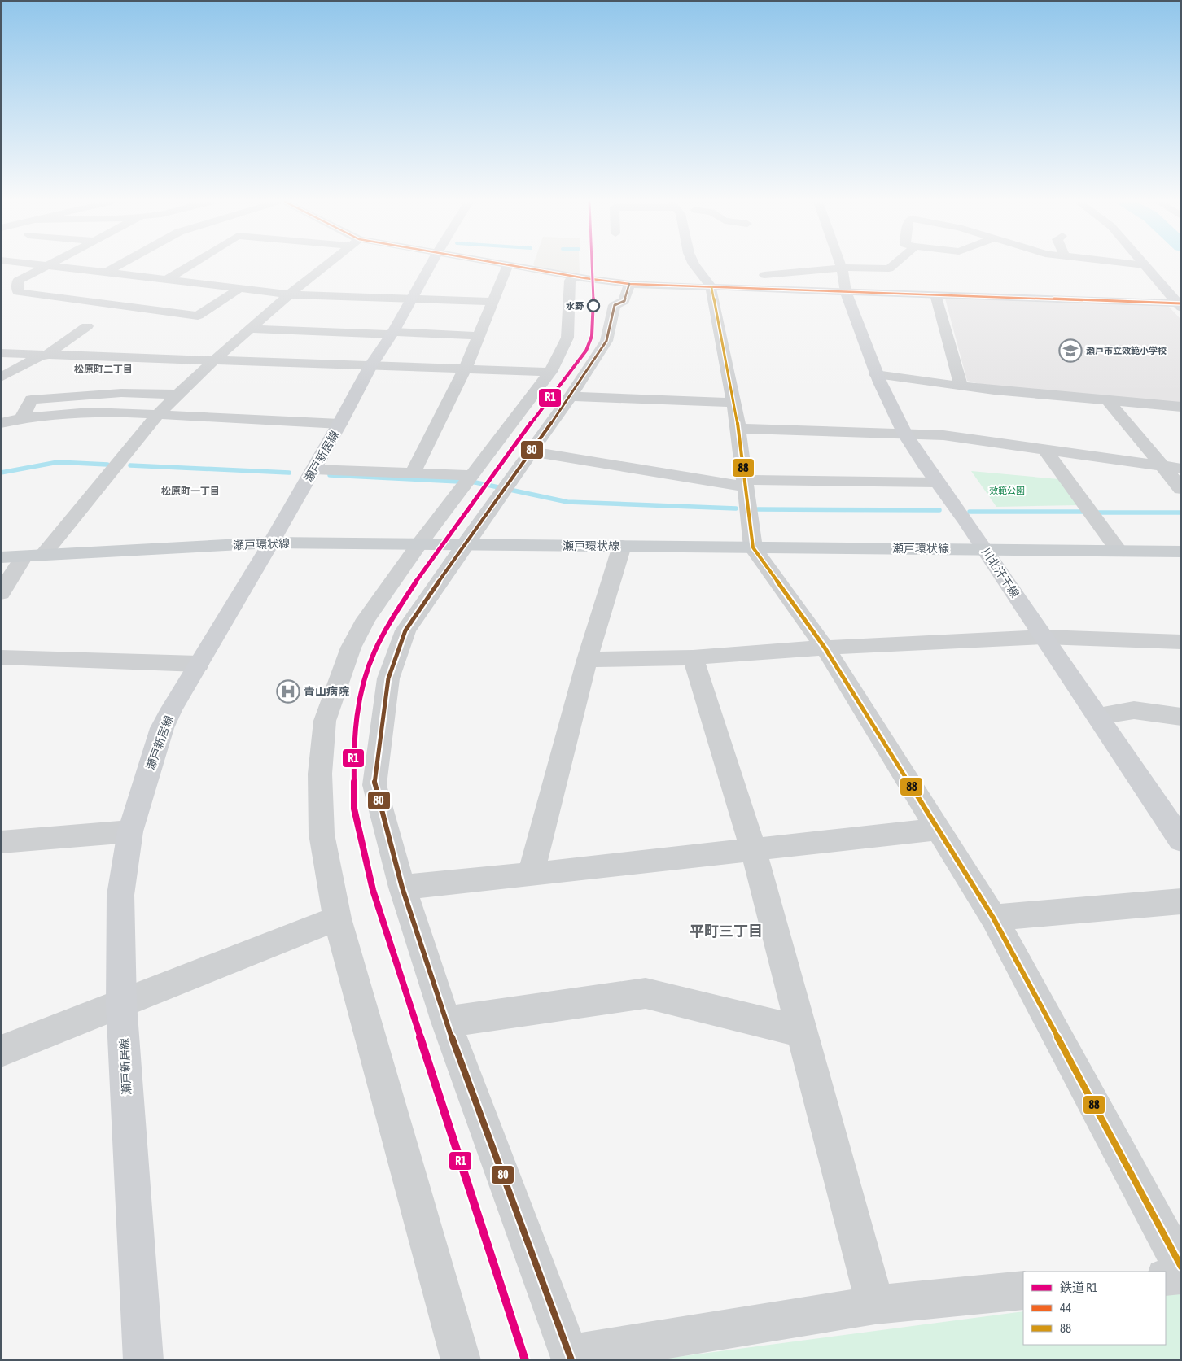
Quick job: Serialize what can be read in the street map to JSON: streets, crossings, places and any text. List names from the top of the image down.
{
  "streets": {
    "main road": ["瀬戸環状線"],
    "street": ["瀬戸新居線", "川北汗干線"]
  },
  "crossings": [
    ["瀬戸新居線", "瀬戸環状線"],
    ["瀬戸環状線", "川北汗干線"]
  ],
  "districts": ["松原町二丁目", "松原町一丁目", "平町三丁目"],
  "parks": ["效範公園"],
  "places": {
    "other": ["水野"],
    "school or university": ["瀬戸市立效範小学校"],
    "hospital": ["青山病院"]
  },
  "lines": [
    "rail line R1",
    "transit line 44",
    "transit line 80",
    "transit line 88"
  ],
  "legend": ["鉄道 R1", "44", "88"]
}
